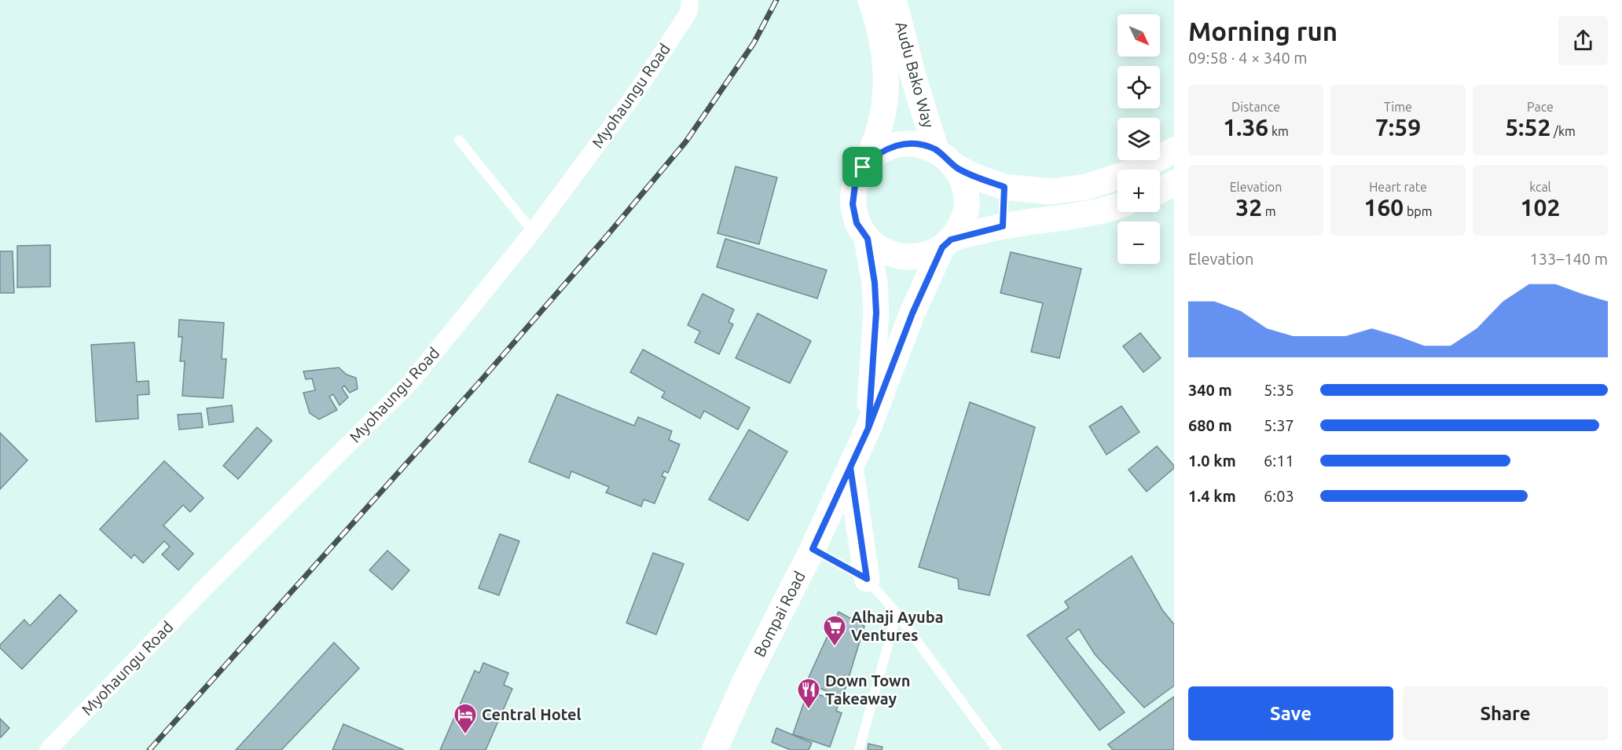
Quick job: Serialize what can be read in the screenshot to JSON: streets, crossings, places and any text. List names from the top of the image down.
{
  "streets": {
    "main road": ["Audu Bako Way", "Bompai Road"],
    "street": ["Myohaungu Road"]
  },
  "crossings": [
    ["Audu Bako Way", "Bompai Road"]
  ],
  "places": {
    "supermarket": ["Alhaji Ayuba Ventures"],
    "restaurant": ["Down Town Takeaway"],
    "hotel": ["Central Hotel"]
  },
  "north": "bottom right",
  "page": {
    "heading": ["Morning run", "09:58 · 4 × 340 m"],
    "map_buttons": ["+", "−"],
    "stats": [
      ["Distance", "1.36 km"],
      ["Time", "7:59"],
      ["Pace", "5:52 /km"],
      ["Elevation", "32 m"],
      ["Heart rate", "160 bpm"],
      ["kcal", "102"]
    ],
    "chart": ["Elevation", "133–140 m"],
    "list": [
      {
        "name": "340 m",
        "note": "5:35"
      },
      {
        "name": "680 m",
        "note": "5:37"
      },
      {
        "name": "1.0 km",
        "note": "6:11"
      },
      {
        "name": "1.4 km",
        "note": "6:03"
      }
    ],
    "buttons": ["Save", "Share"]
  }
}
